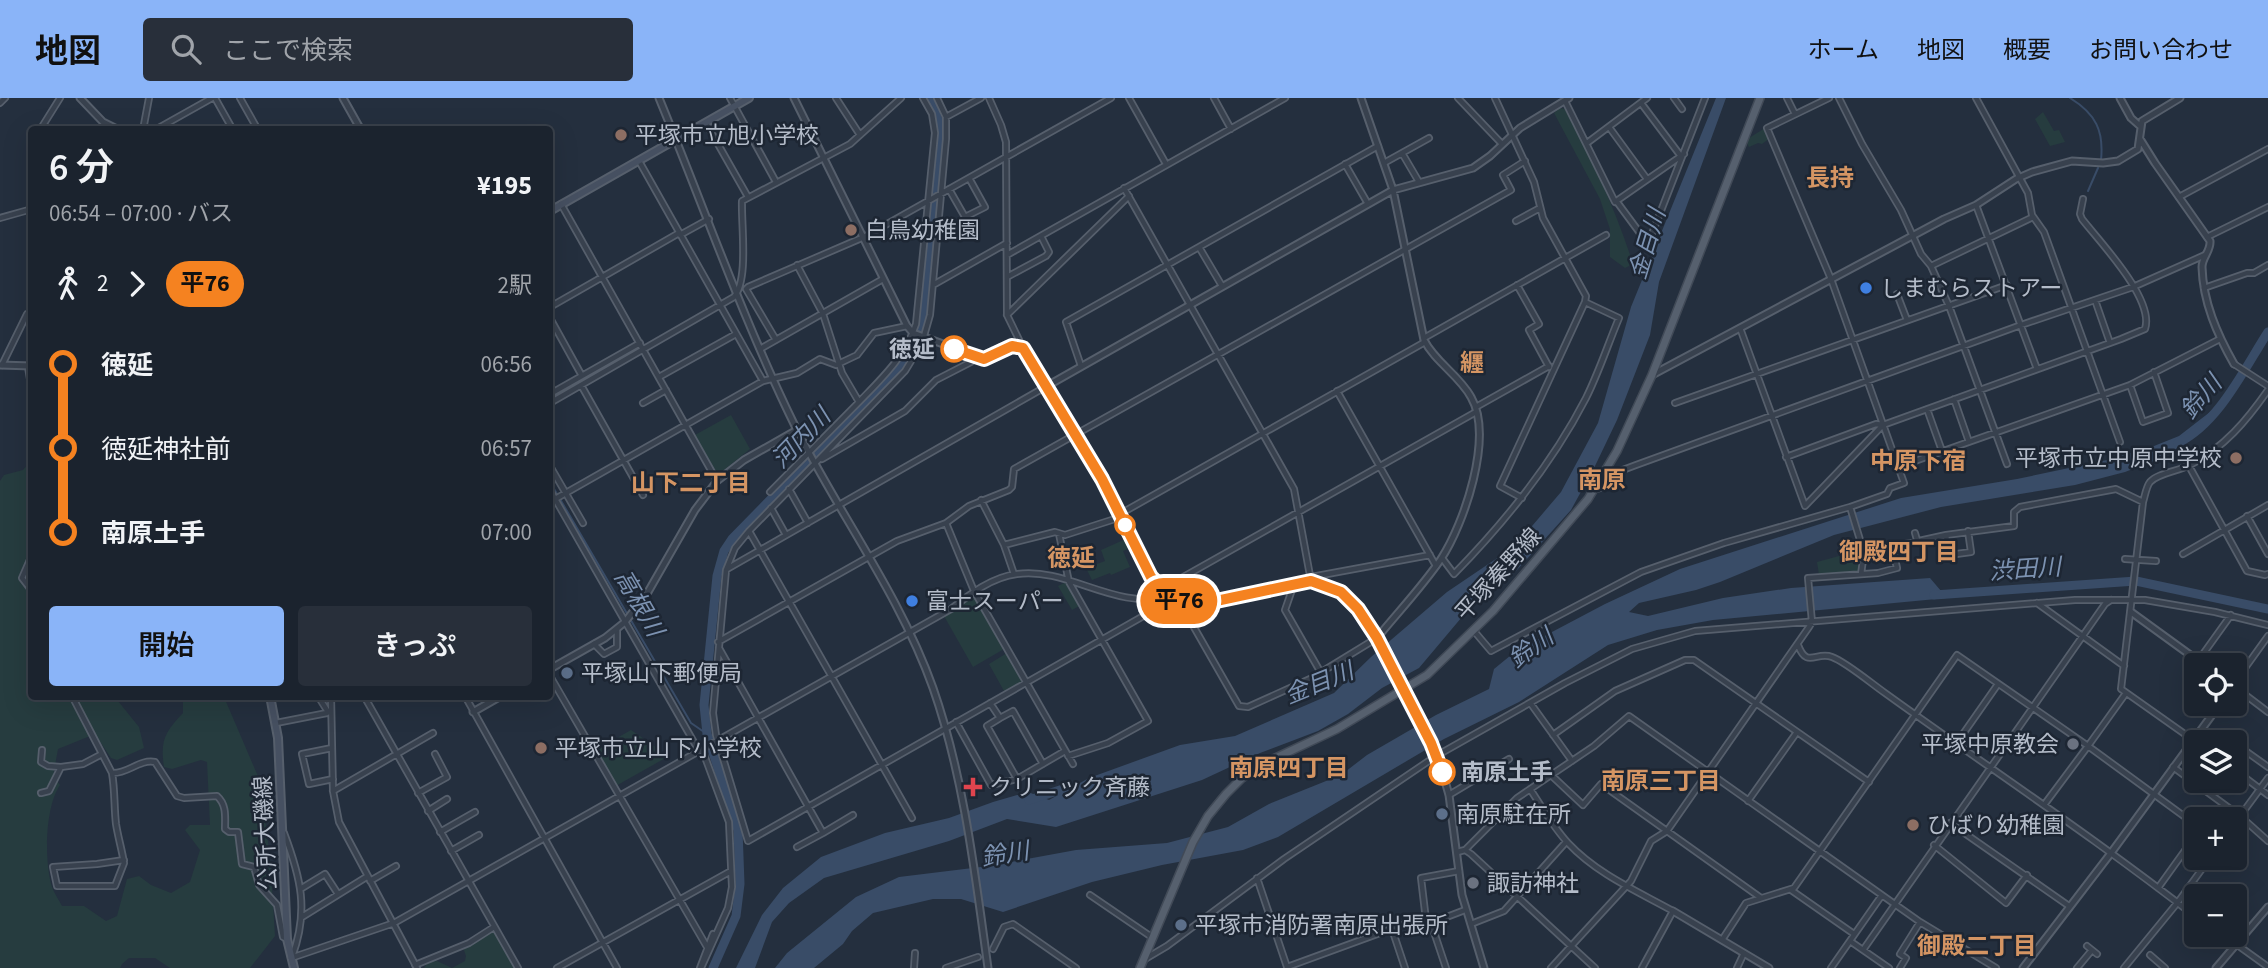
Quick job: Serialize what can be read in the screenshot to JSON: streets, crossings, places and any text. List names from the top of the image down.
{
  "streets": {
    "main road": ["平塚秦野線", "公所大磯線"]
  },
  "districts": [
    "長持",
    "纒",
    "中原下宿",
    "南原",
    "山下二丁目",
    "御殿四丁目",
    "徳延",
    "南原四丁目",
    "南原三丁目",
    "御殿二丁目"
  ],
  "water": [
    "金目川",
    "鈴川",
    "河内川",
    "渋田川",
    "高根川"
  ],
  "places": {
    "other": [
      "平塚市立旭小学校",
      "白鳥幼稚園",
      "しまむらストアー",
      "徳延",
      "平塚市立中原中学校",
      "富士スーパー",
      "平塚山下郵便局",
      "平塚中原教会",
      "平塚市立山下小学校",
      "南原土手",
      "南原駐在所",
      "ひばり幼稚園",
      "諏訪神社",
      "平塚市消防署南原出張所"
    ],
    "health": ["クリニック斉藤"]
  },
  "lines": ["bus line 平76"],
  "page": {
    "header": "地図",
    "search": "ここで検索",
    "nav": [
      "ホーム",
      "地図",
      "概要",
      "お問い合わせ"
    ],
    "on_map": "平76",
    "heading": ["6 分", "06:54 – 07:00 · バス", "¥195"],
    "legs": ["2", "平76", "2駅"],
    "list": [
      {
        "name": "徳延",
        "value": "06:56"
      },
      {
        "name": "徳延神社前",
        "value": "06:57"
      },
      {
        "name": "南原土手",
        "value": "07:00"
      }
    ],
    "buttons": ["開始", "きっぷ"],
    "map_buttons": ["+", "−"]
  }
}
